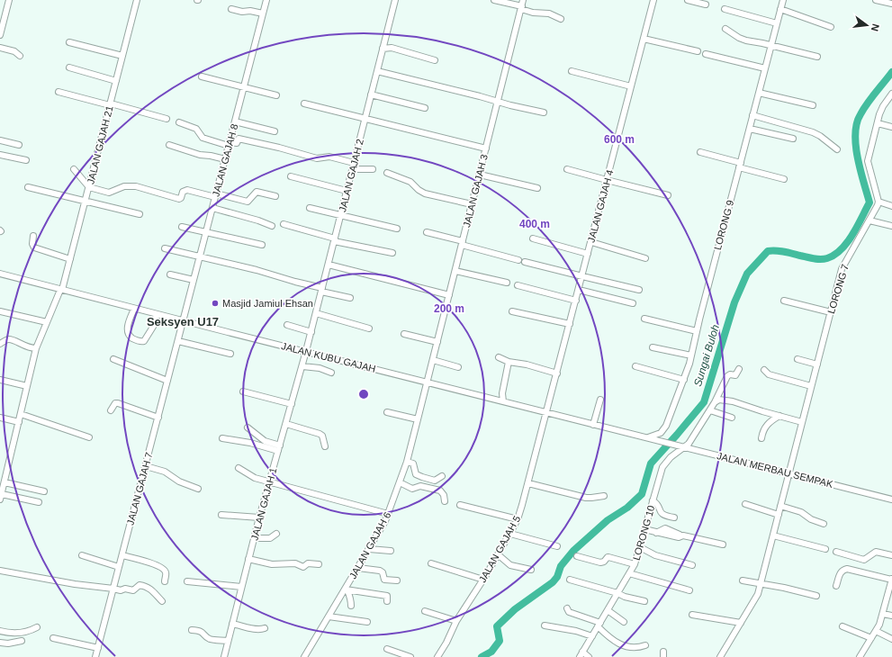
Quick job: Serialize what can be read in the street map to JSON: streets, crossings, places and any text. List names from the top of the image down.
{
  "streets": {
    "street": [
      "JALAN GAJAH 21",
      "JALAN GAJAH 8",
      "JALAN GAJAH 2",
      "JALAN GAJAH 3",
      "JALAN GAJAH 4",
      "LORONG 9",
      "LORONG 7",
      "JALAN KUBU GAJAH",
      "JALAN MERBAU SEMPAK",
      "JALAN GAJAH 7",
      "JALAN GAJAH 1",
      "LORONG 10",
      "JALAN GAJAH 6",
      "JALAN GAJAH 5"
    ]
  },
  "crossings": [
    ["JALAN GAJAH 21", "JALAN KUBU GAJAH"],
    ["JALAN GAJAH 8", "JALAN KUBU GAJAH"],
    ["JALAN GAJAH 8", "JALAN GAJAH 7"],
    ["JALAN GAJAH 2", "JALAN KUBU GAJAH"],
    ["JALAN GAJAH 2", "JALAN GAJAH 1"],
    ["JALAN GAJAH 3", "JALAN KUBU GAJAH"],
    ["JALAN GAJAH 3", "JALAN GAJAH 6"],
    ["JALAN GAJAH 4", "JALAN KUBU GAJAH"],
    ["JALAN GAJAH 4", "JALAN GAJAH 5"],
    ["LORONG 9", "JALAN KUBU GAJAH"],
    ["LORONG 7", "JALAN MERBAU SEMPAK"],
    ["JALAN KUBU GAJAH", "JALAN MERBAU SEMPAK"],
    ["JALAN KUBU GAJAH", "JALAN GAJAH 7"],
    ["JALAN KUBU GAJAH", "JALAN GAJAH 1"],
    ["JALAN KUBU GAJAH", "JALAN GAJAH 6"],
    ["JALAN KUBU GAJAH", "JALAN GAJAH 5"],
    ["JALAN MERBAU SEMPAK", "LORONG 10"]
  ],
  "districts": ["Seksyen U17"],
  "water": ["Sungai Buloh"],
  "places": ["Masjid Jamiul Ehsan"],
  "north": "right",
  "rings": ["600 m", "400 m", "200 m"]
}
